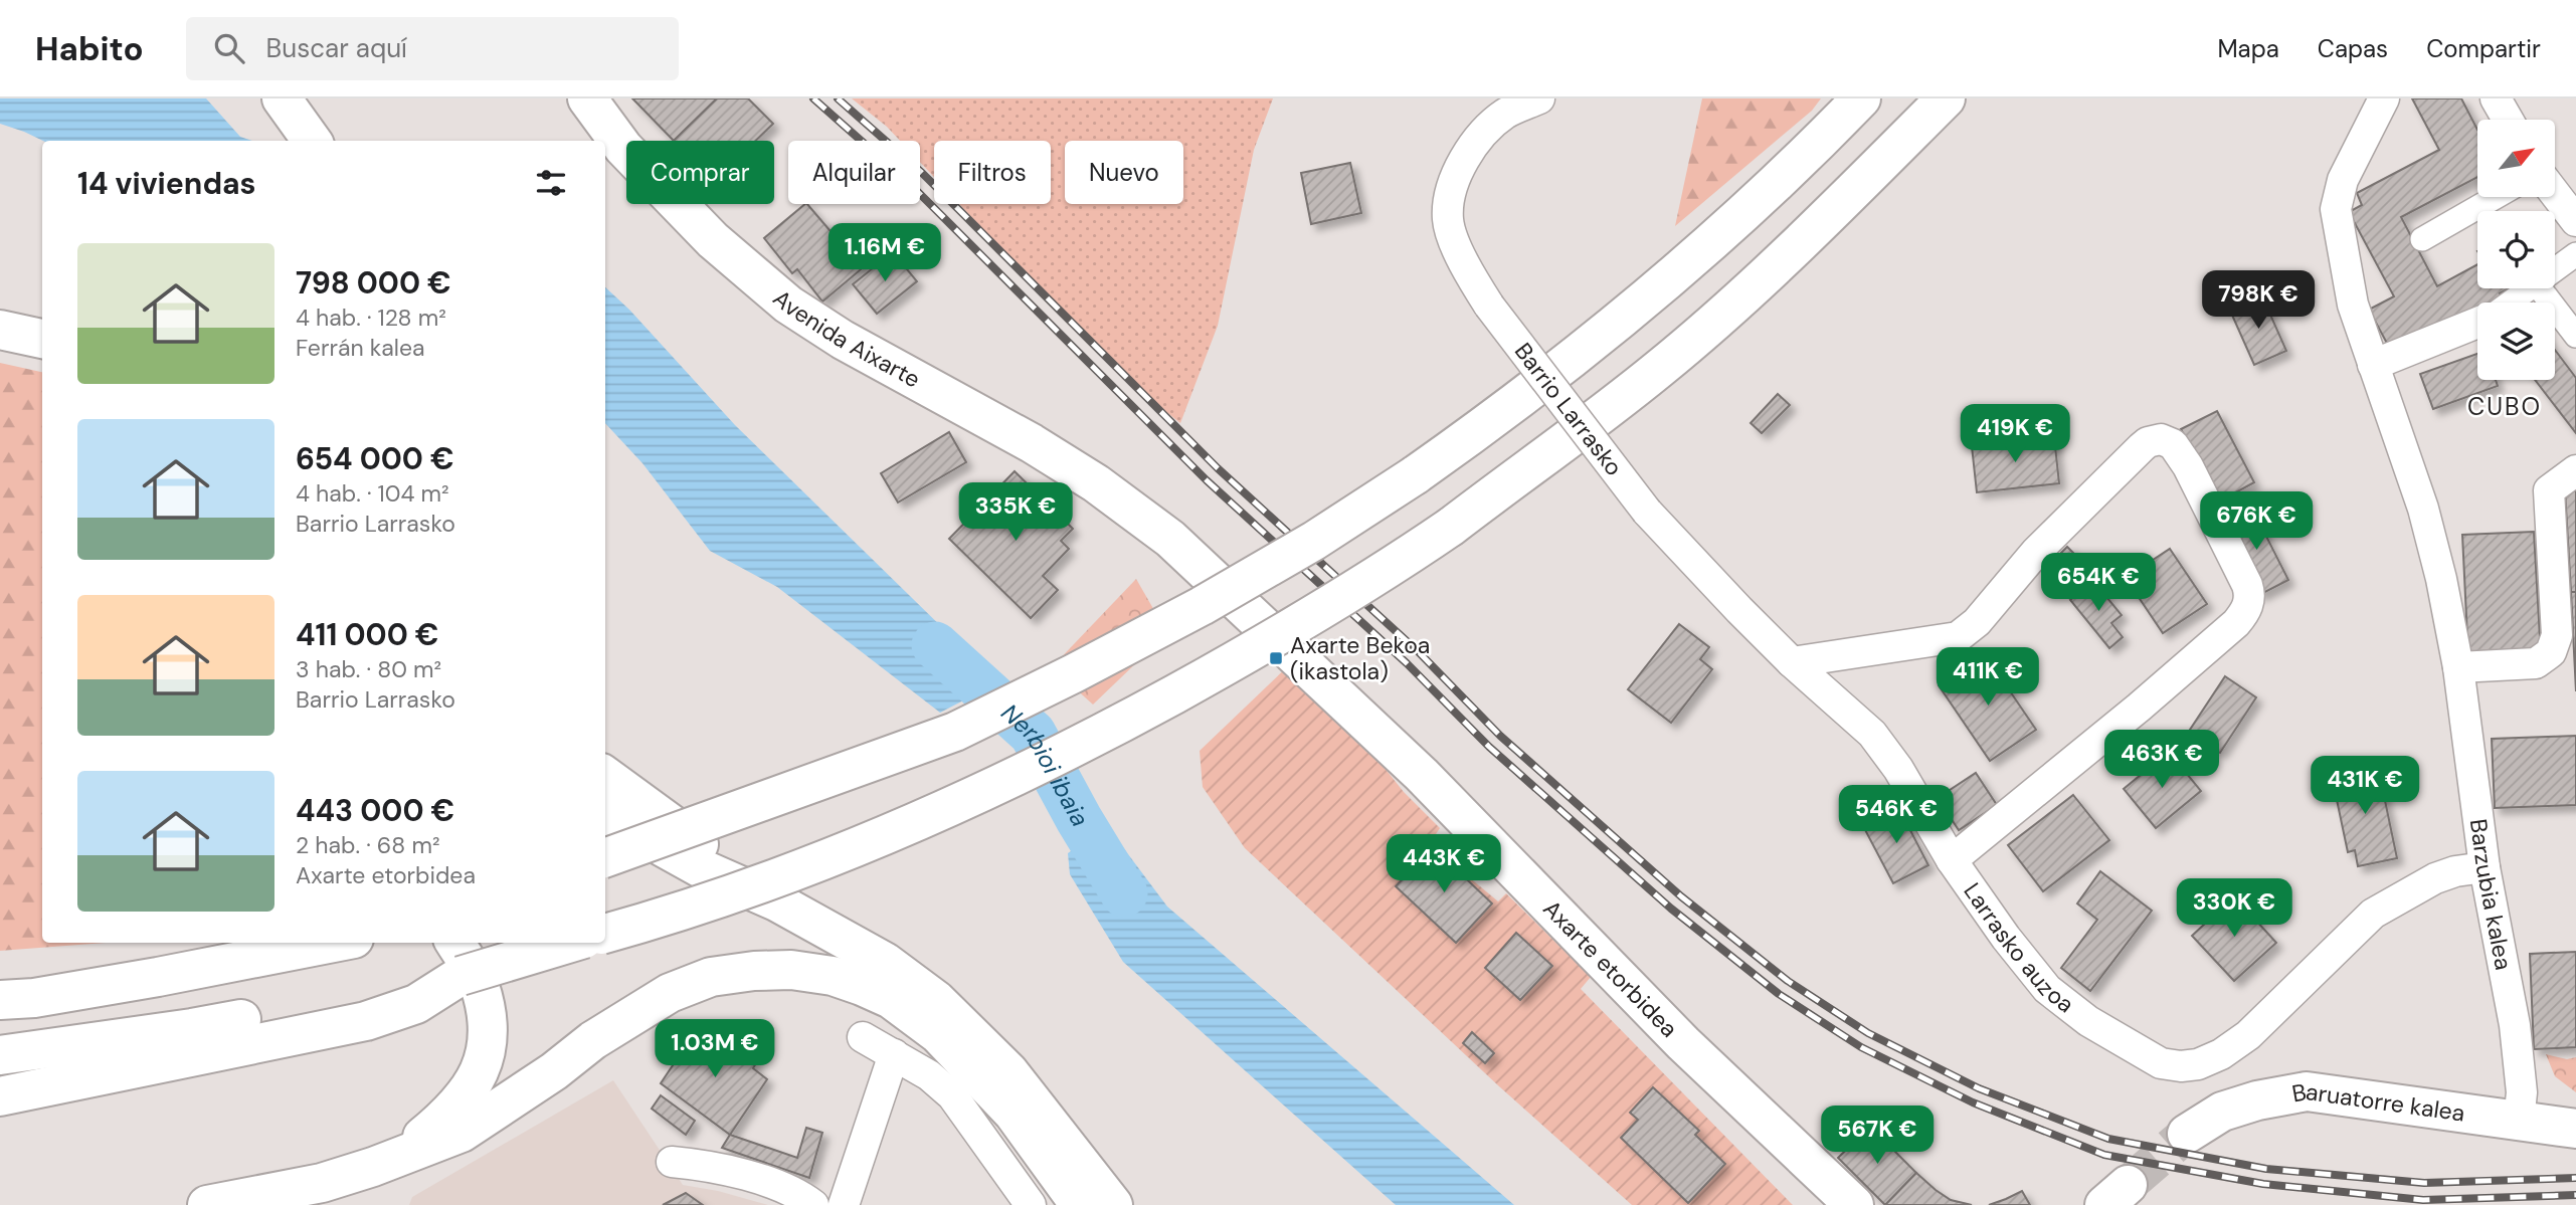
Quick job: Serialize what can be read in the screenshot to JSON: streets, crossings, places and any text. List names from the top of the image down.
{
  "streets": {
    "main road": ["Avenida Aixarte", "Axarte etorbidea", "Baruatorre kalea"],
    "street": ["Barrio Larrasko", "Barzubia kalea", "Larrasko auzoa"]
  },
  "crossings": [
    ["Avenida Aixarte", "Axarte etorbidea"],
    ["Barrio Larrasko", "Larrasko auzoa"],
    ["Barzubia kalea", "Larrasko auzoa"],
    ["Barzubia kalea", "Baruatorre kalea"]
  ],
  "districts": ["CUBO"],
  "water": ["Nerbioi ibaia"],
  "places": {
    "transit": ["Axarte Bekoa (ikastola)"]
  },
  "north": "top right",
  "page": {
    "header": "Habito",
    "search": "Buscar aquí",
    "nav": ["Mapa", "Capas", "Compartir"],
    "chip": [
      "Comprar",
      "Alquilar",
      "Filtros",
      "Nuevo"
    ],
    "heading": "14 viviendas",
    "price": [
      "1.16M €",
      "798K €",
      "419K €",
      "335K €",
      "676K €",
      "654K €",
      "411K €",
      "463K €",
      "431K €",
      "546K €",
      "443K €",
      "330K €",
      "1.03M €",
      "567K €"
    ],
    "list": [
      {
        "name": "798 000 €",
        "note": "4 hab. · 128 m² · Ferrán kalea"
      },
      {
        "name": "654 000 €",
        "note": "4 hab. · 104 m² · Barrio Larrasko"
      },
      {
        "name": "411 000 €",
        "note": "3 hab. · 80 m² · Barrio Larrasko"
      },
      {
        "name": "443 000 €",
        "note": "2 hab. · 68 m² · Axarte etorbidea"
      }
    ]
  }
}
